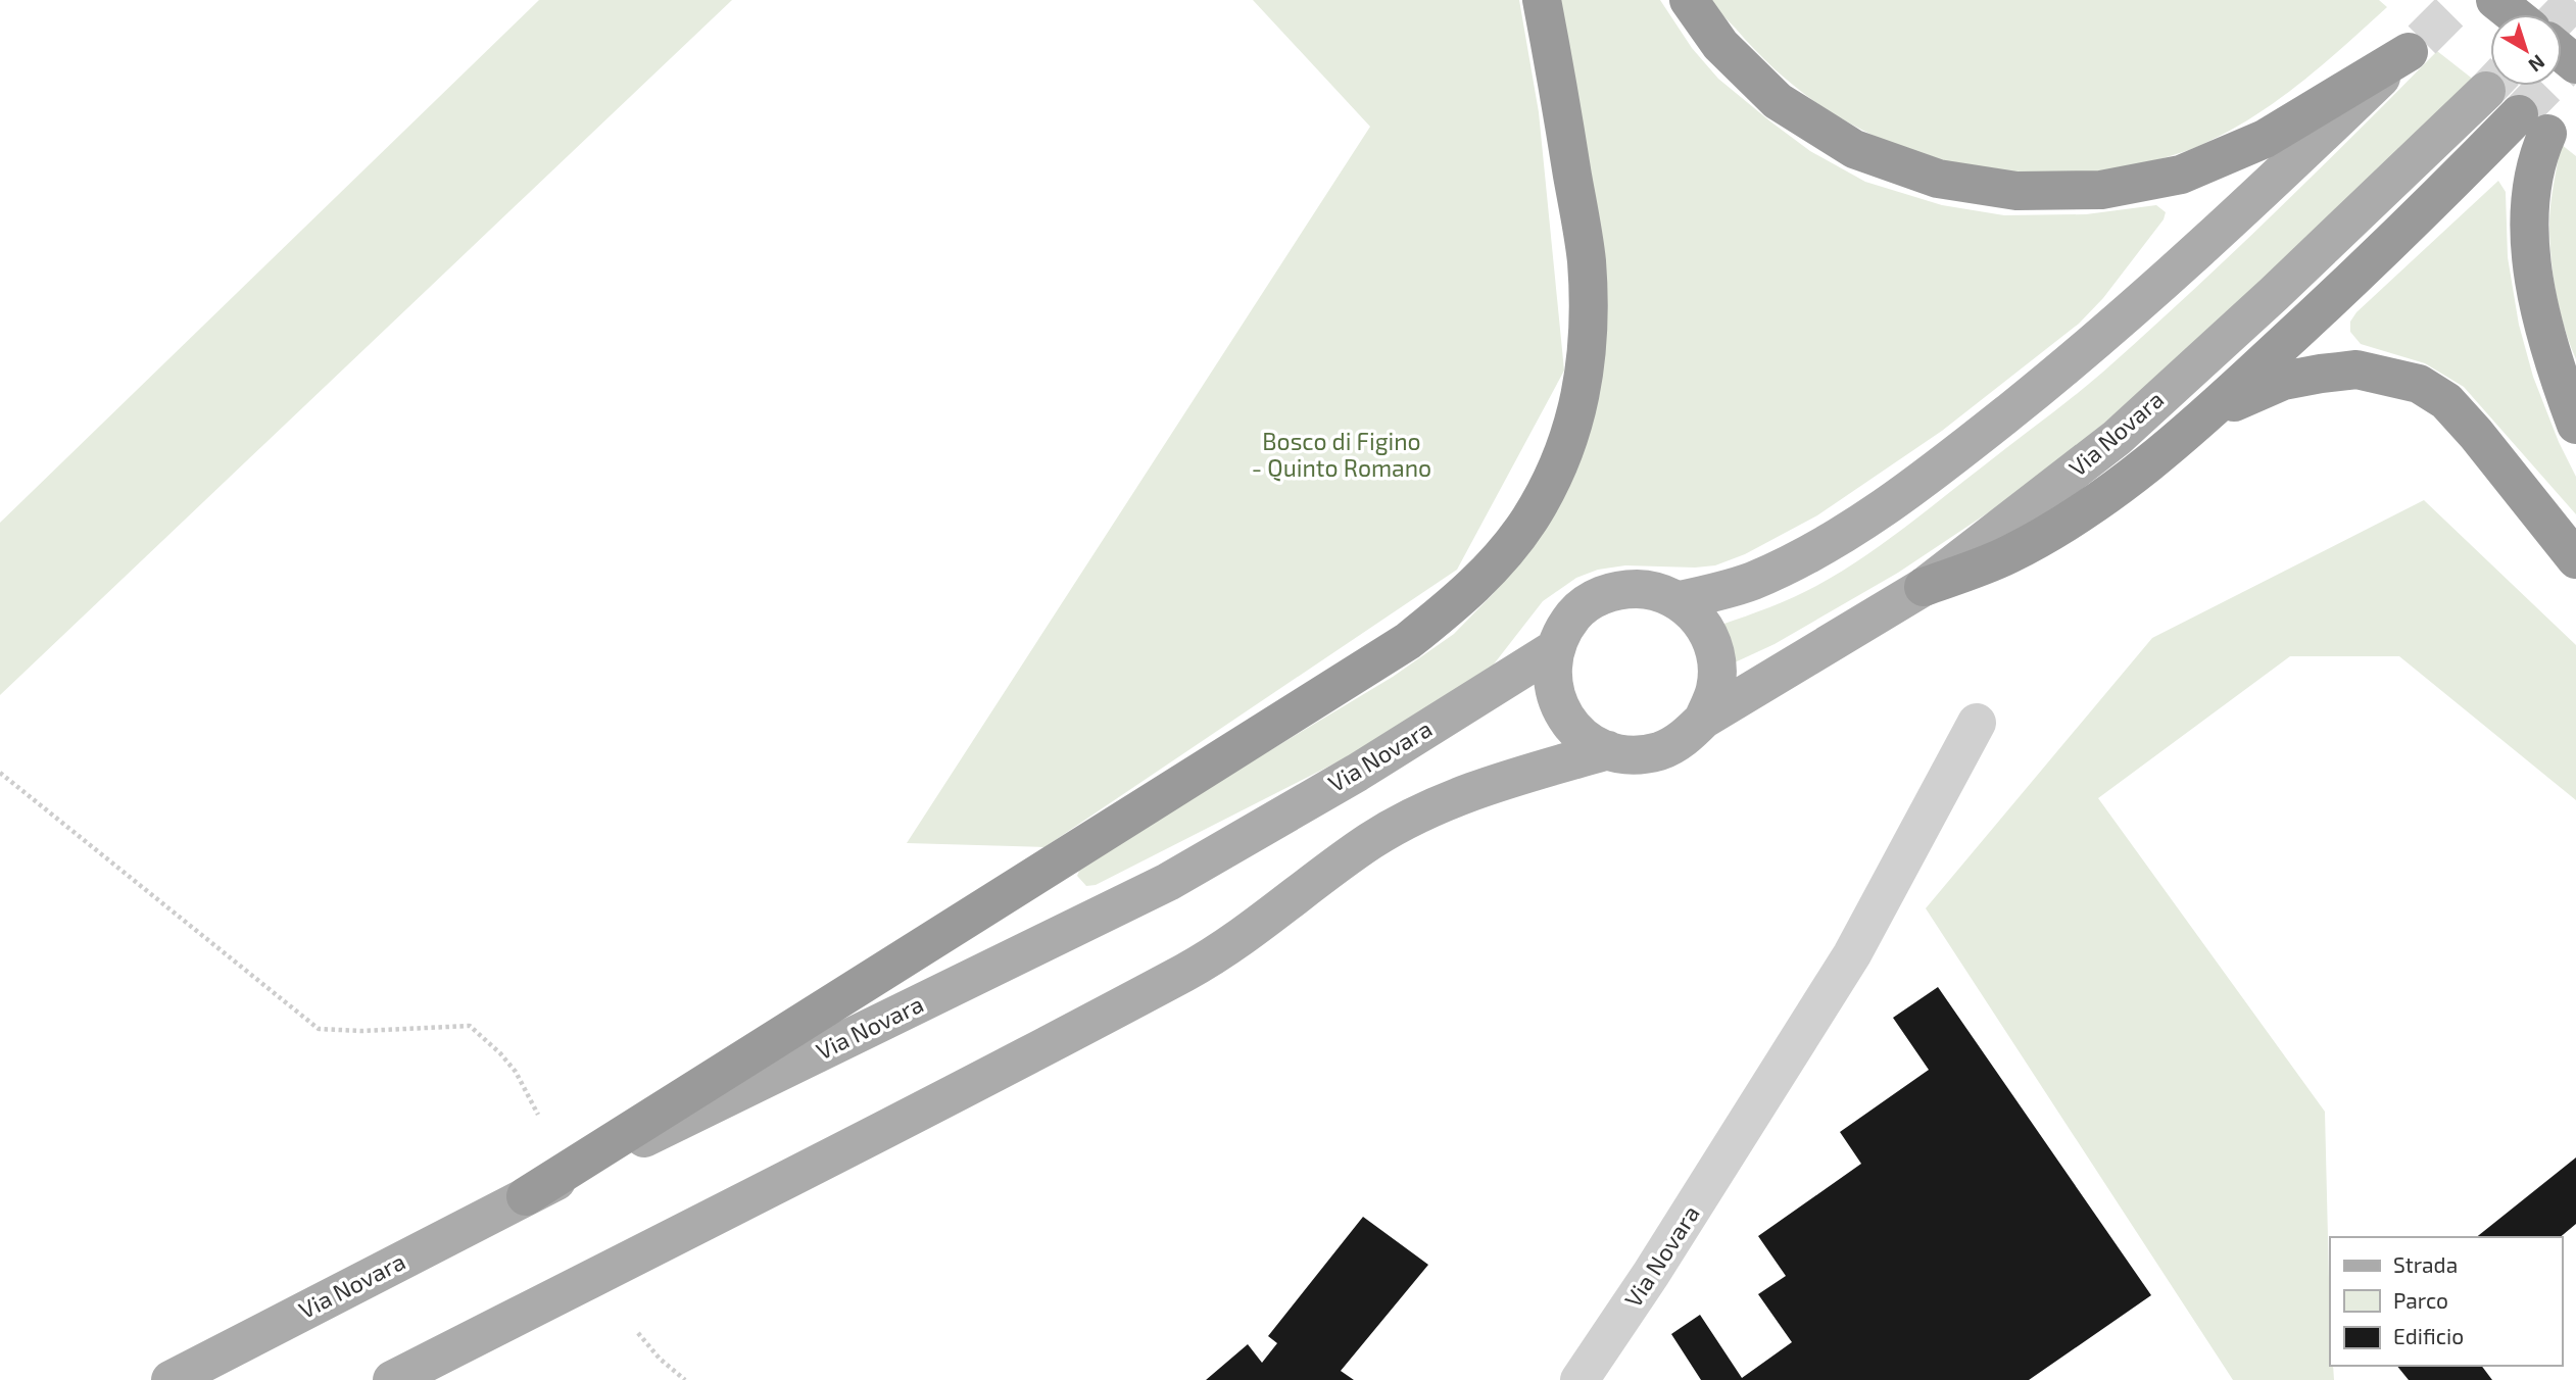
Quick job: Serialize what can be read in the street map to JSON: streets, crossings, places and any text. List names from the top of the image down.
{
  "streets": {
    "main road": ["Via Novara"]
  },
  "parks": ["Bosco di Figino - Quinto Romano"],
  "legend": ["Strada", "Parco", "Edificio"],
  "north": "bottom right"
}
